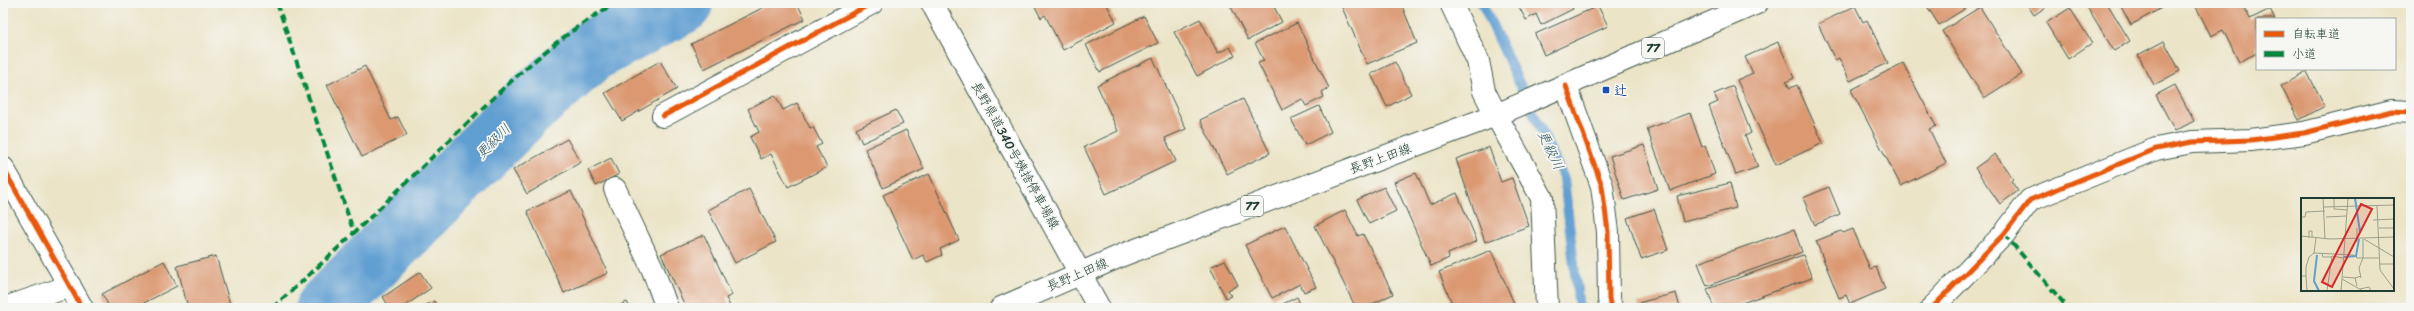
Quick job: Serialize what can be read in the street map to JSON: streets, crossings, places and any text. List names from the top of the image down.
{
  "streets": {
    "street": ["77", "長野県道340号姨捨停車場線", "長野上田線"]
  },
  "crossings": [
    ["長野県道340号姨捨停車場線", "長野上田線"]
  ],
  "water": ["更級川"],
  "places": {
    "transit": ["辻"]
  },
  "legend": ["自転車道", "小道"]
}
